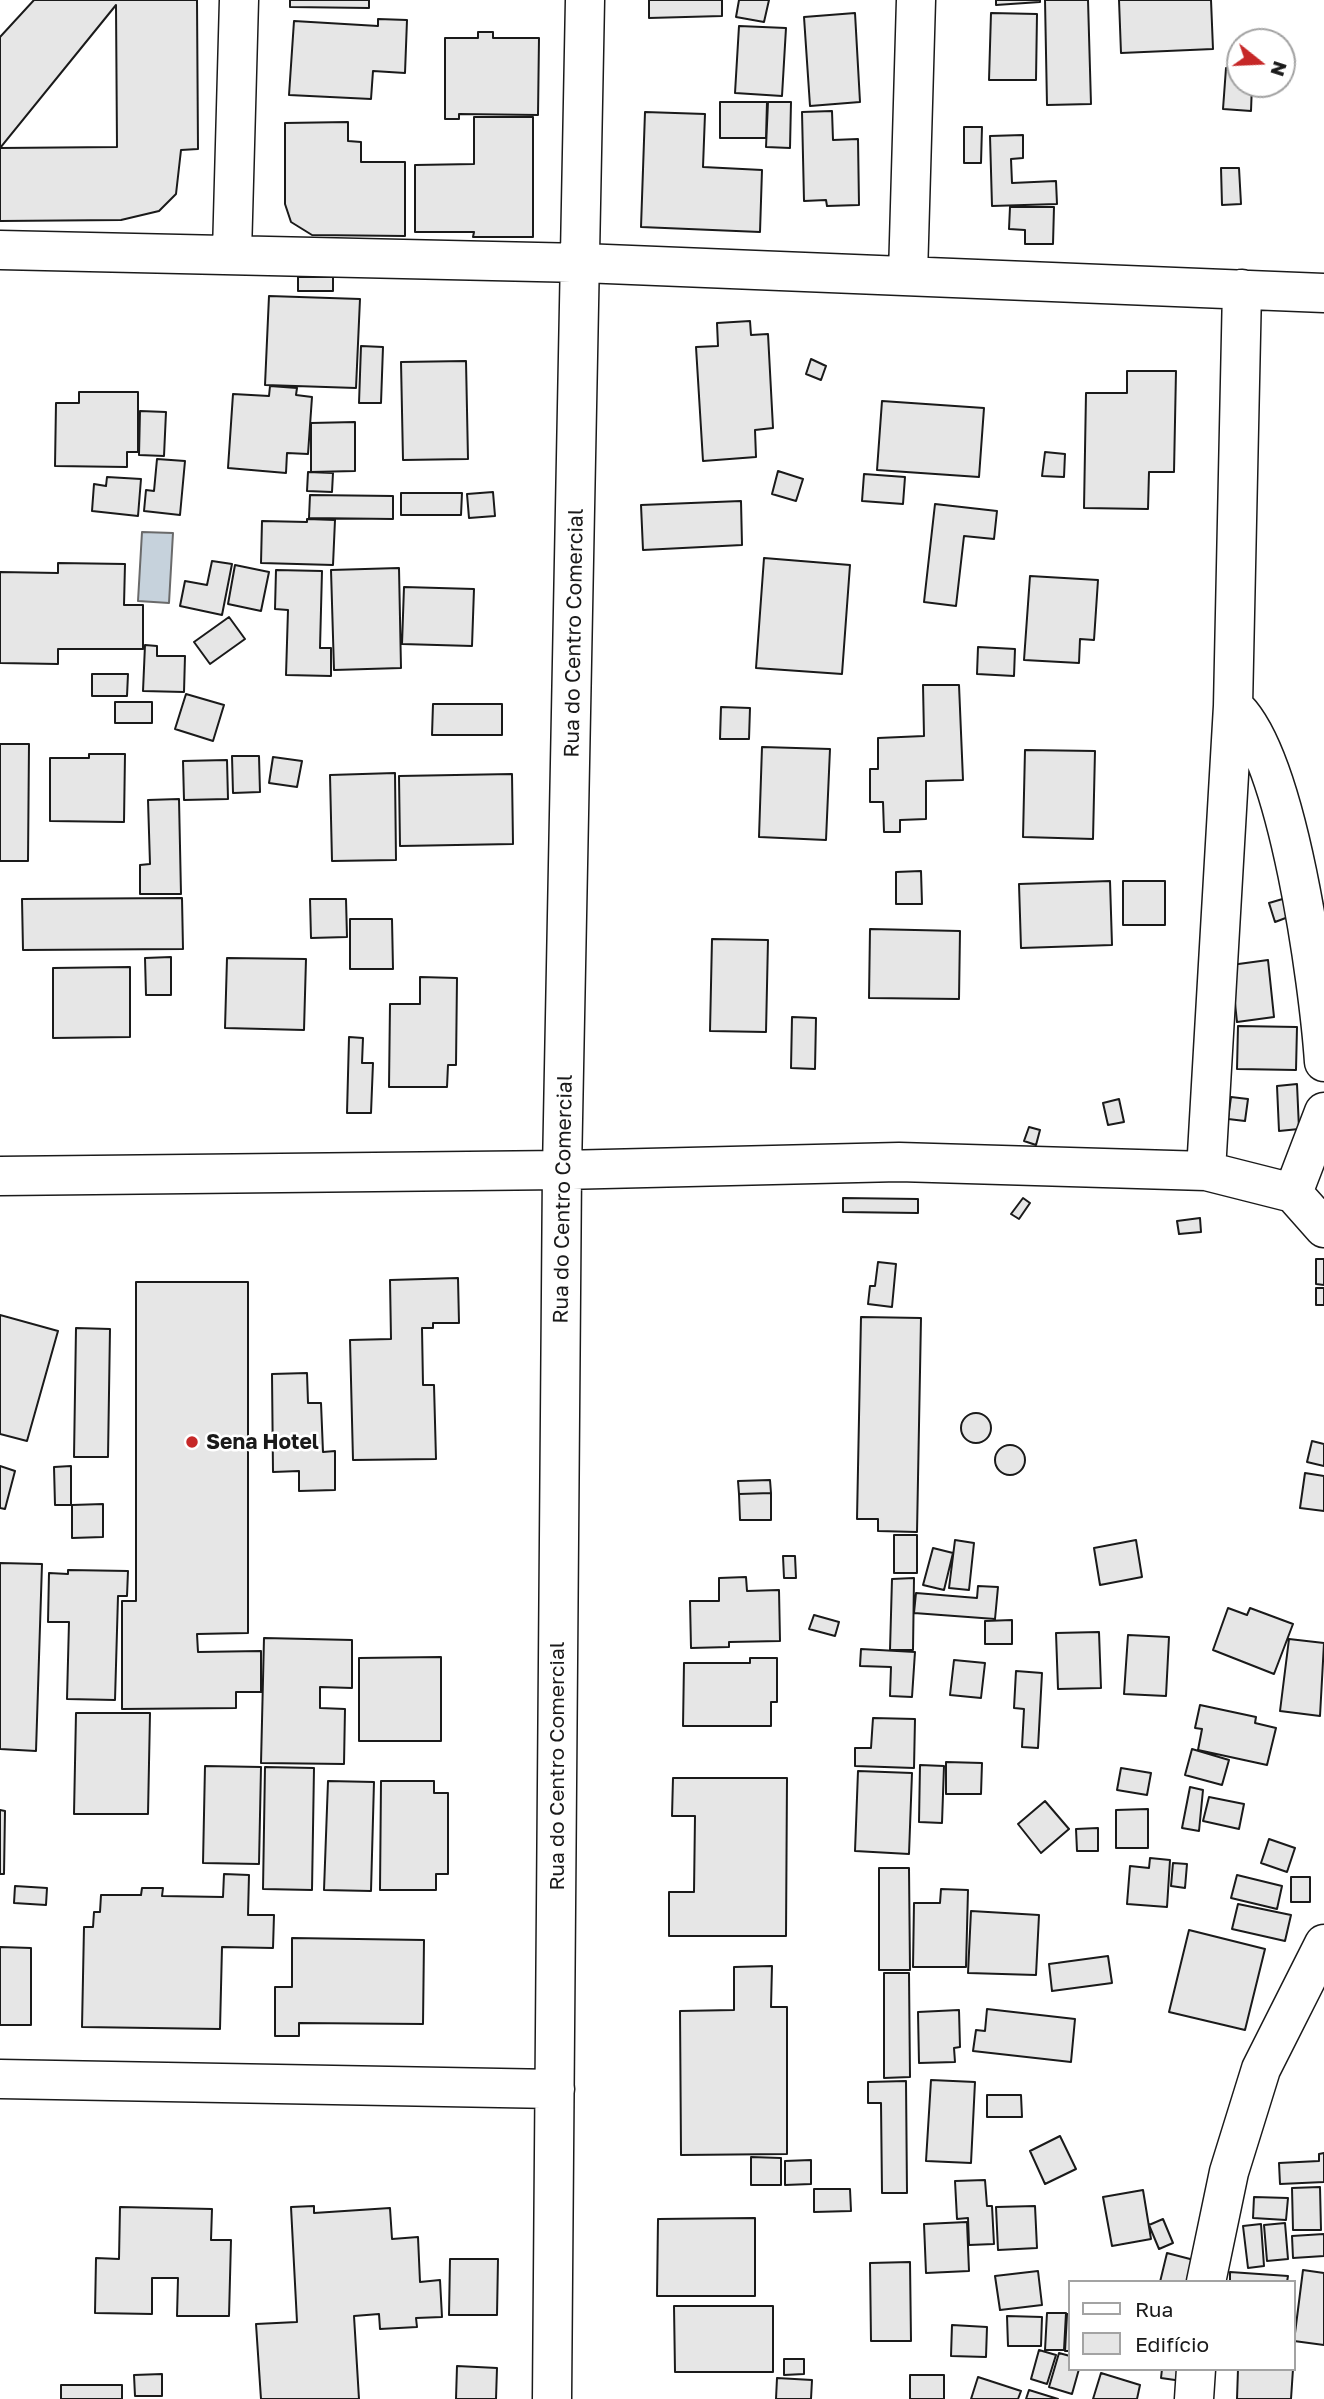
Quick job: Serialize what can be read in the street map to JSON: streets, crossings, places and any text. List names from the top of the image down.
{
  "streets": {
    "street": ["Rua do Centro Comercial"]
  },
  "places": ["Sena Hotel"],
  "legend": ["Rua", "Edifício"],
  "north": "right"
}
